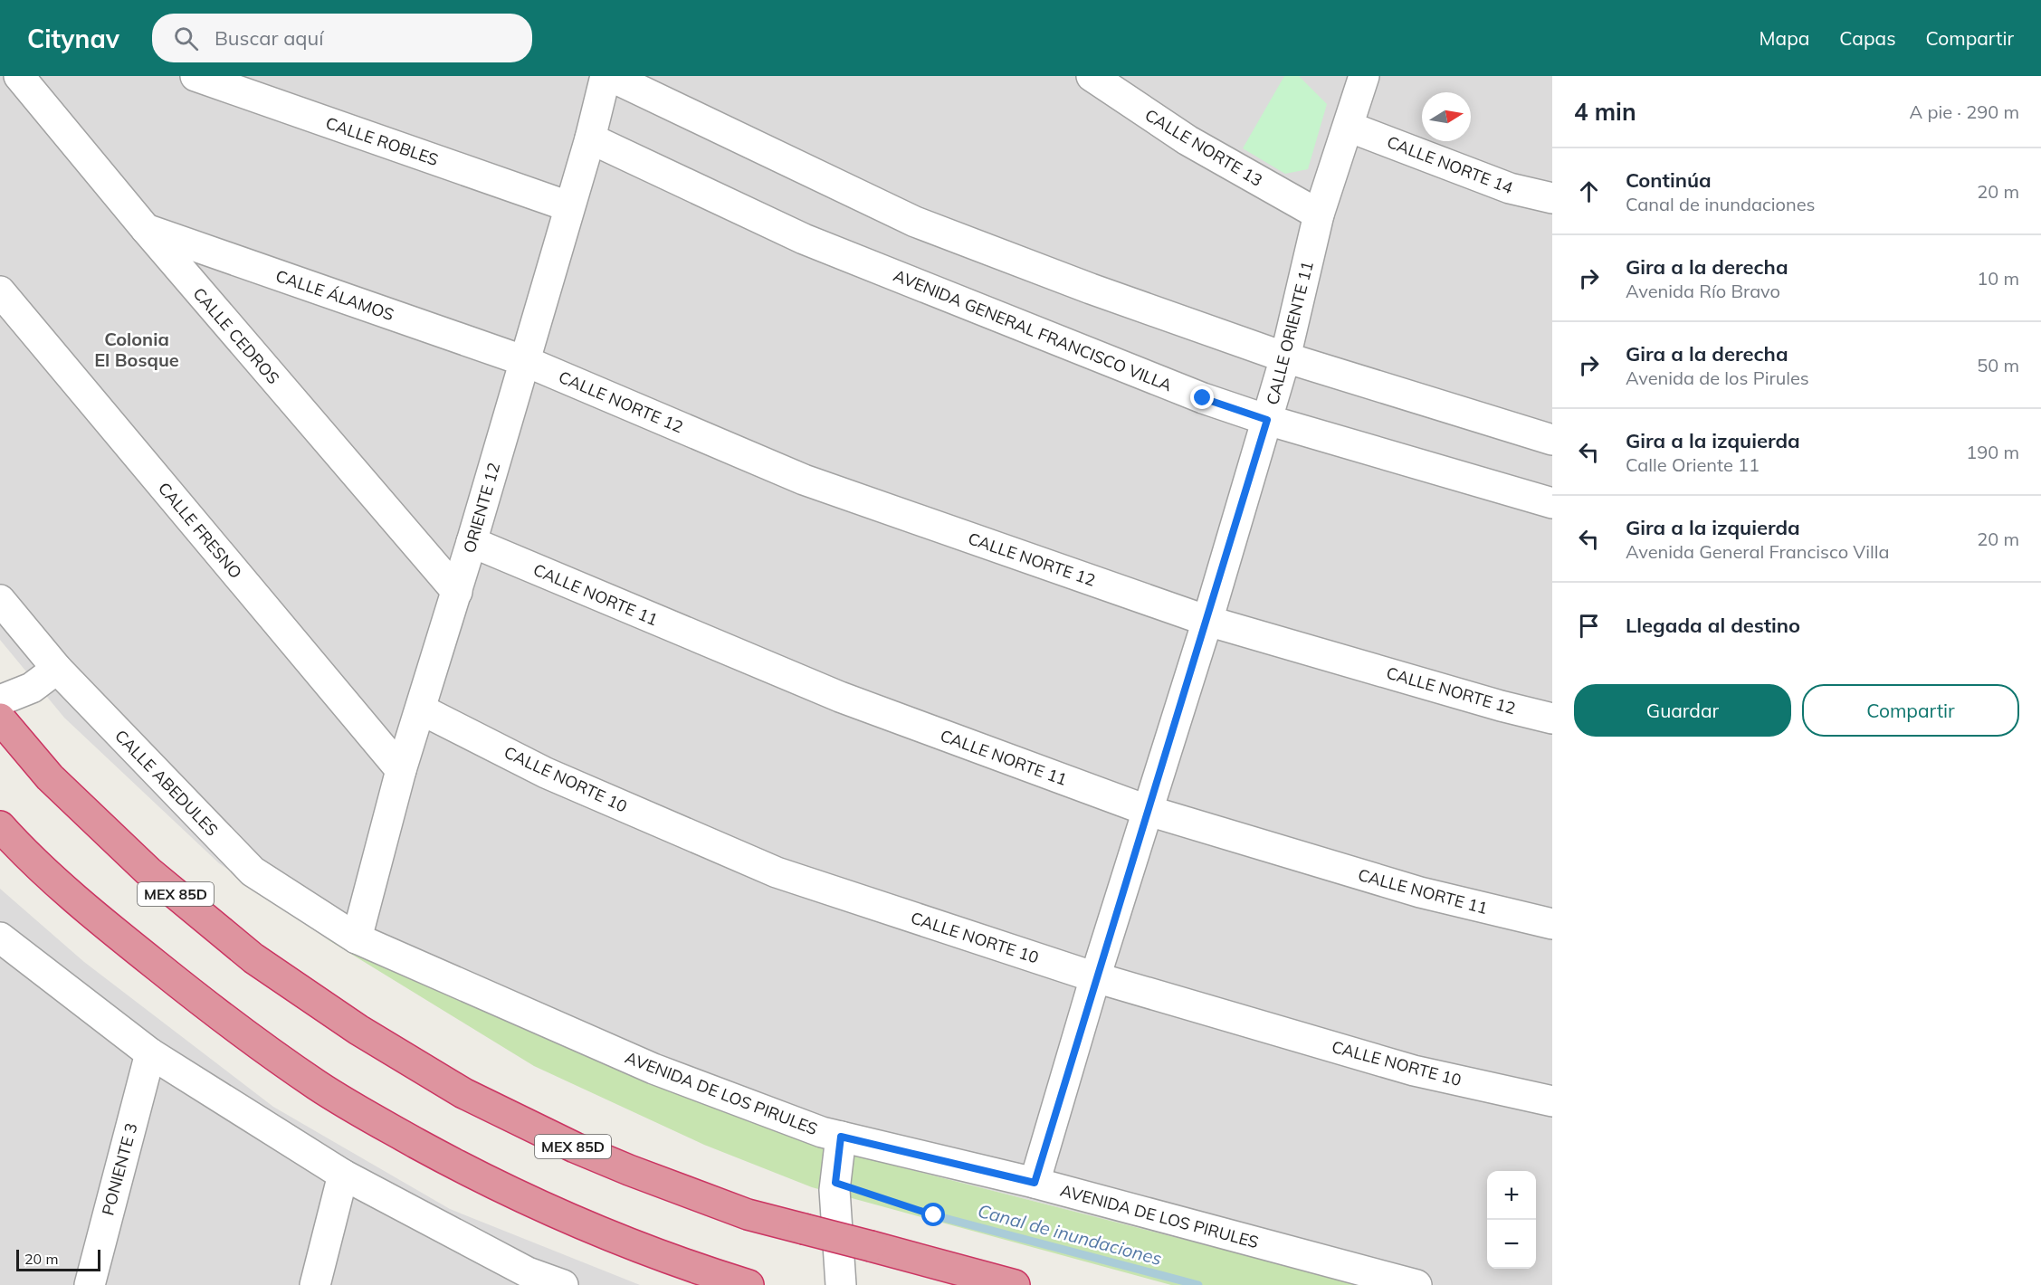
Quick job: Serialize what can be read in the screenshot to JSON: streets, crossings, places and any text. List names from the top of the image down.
{
  "streets": {
    "highway": ["MEX 85D"],
    "street": [
      "CALLE ROBLES",
      "CALLE NORTE 13",
      "CALLE NORTE 14",
      "CALLE ÁLAMOS",
      "AVENIDA GENERAL FRANCISCO VILLA",
      "CALLE ORIENTE 11",
      "CALLE CEDROS",
      "CALLE NORTE 12",
      "ORIENTE 12",
      "CALLE FRESNO",
      "CALLE NORTE 11",
      "CALLE NORTE 10",
      "CALLE ABEDULES",
      "AVENIDA DE LOS PIRULES",
      "PONIENTE 3"
    ]
  },
  "crossings": [
    ["CALLE ROBLES", "ORIENTE 12"],
    ["CALLE NORTE 13", "CALLE ORIENTE 11"],
    ["CALLE NORTE 14", "CALLE ORIENTE 11"],
    ["CALLE ÁLAMOS", "CALLE CEDROS"],
    ["CALLE ÁLAMOS", "CALLE NORTE 12"],
    ["CALLE ÁLAMOS", "ORIENTE 12"],
    ["AVENIDA GENERAL FRANCISCO VILLA", "CALLE ORIENTE 11"],
    ["AVENIDA GENERAL FRANCISCO VILLA", "ORIENTE 12"],
    ["CALLE ORIENTE 11", "CALLE NORTE 12"],
    ["CALLE ORIENTE 11", "CALLE NORTE 11"],
    ["CALLE ORIENTE 11", "CALLE NORTE 10"],
    ["CALLE ORIENTE 11", "AVENIDA DE LOS PIRULES"],
    ["CALLE CEDROS", "ORIENTE 12"],
    ["CALLE NORTE 12", "ORIENTE 12"],
    ["ORIENTE 12", "CALLE FRESNO"],
    ["ORIENTE 12", "CALLE NORTE 11"],
    ["ORIENTE 12", "CALLE NORTE 10"],
    ["ORIENTE 12", "CALLE ABEDULES"],
    ["ORIENTE 12", "AVENIDA DE LOS PIRULES"],
    ["CALLE ABEDULES", "AVENIDA DE LOS PIRULES"]
  ],
  "districts": ["Colonia El Bosque"],
  "water": ["Canal de inundaciones"],
  "scale_bar": "20 m",
  "north": "right",
  "page": {
    "header": "Citynav",
    "search": "Buscar aquí",
    "nav": ["Mapa", "Capas", "Compartir"],
    "heading": ["4 min", "A pie · 290 m"],
    "list": [
      ["Continúa", "Canal de inundaciones", "20 m"],
      ["Gira a la derecha", "Avenida Río Bravo", "10 m"],
      ["Gira a la derecha", "Avenida de los Pirules", "50 m"],
      ["Gira a la izquierda", "Calle Oriente 11", "190 m"],
      ["Gira a la izquierda", "Avenida General Francisco Villa", "20 m"],
      "Llegada al destino"
    ],
    "buttons": ["Guardar", "Compartir"],
    "map_buttons": ["+", "−"],
    "scale": "20 m"
  }
}
